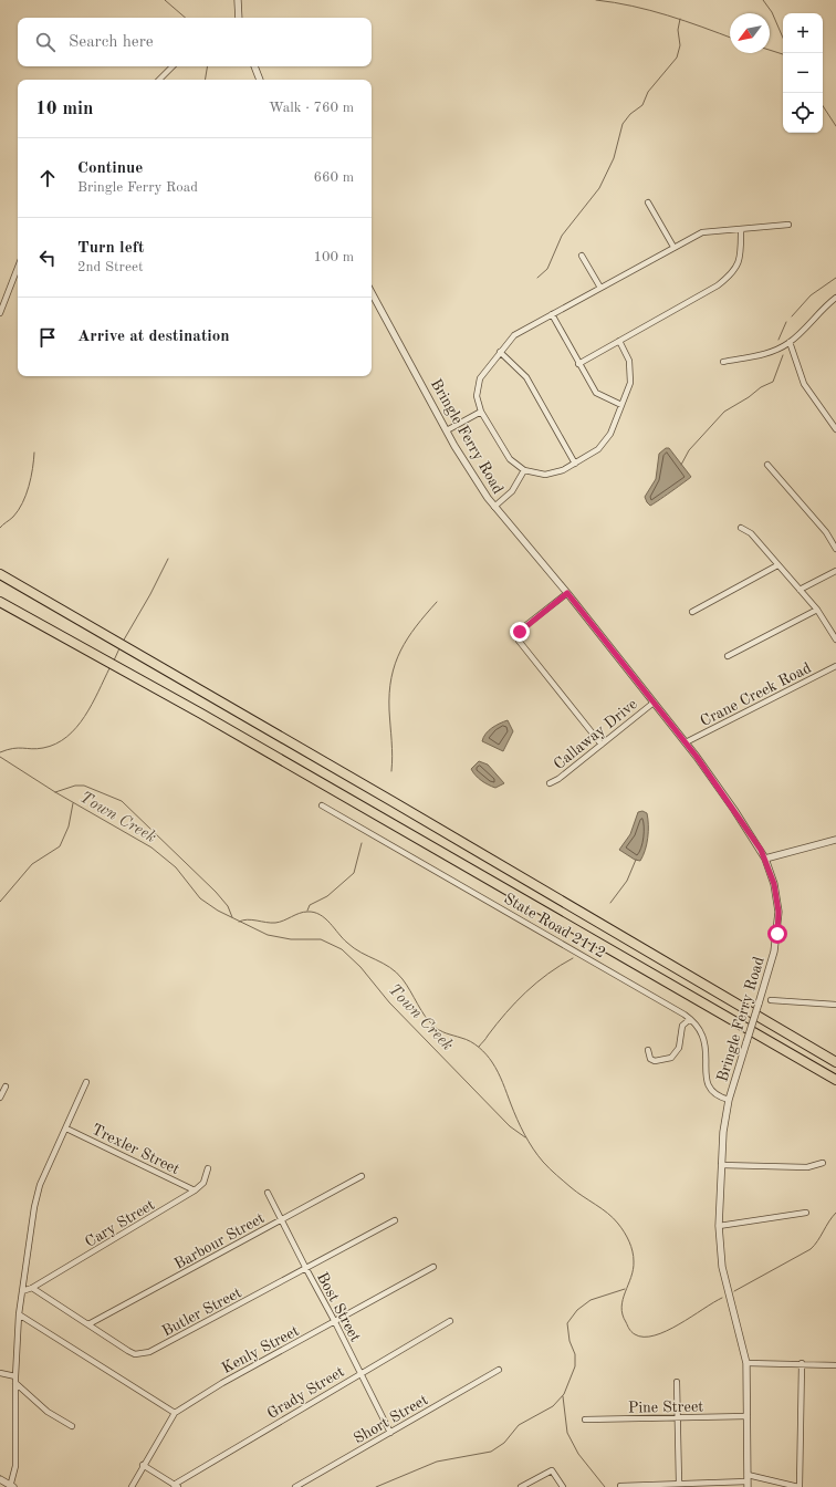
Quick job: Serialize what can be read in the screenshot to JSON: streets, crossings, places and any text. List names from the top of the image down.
{
  "streets": {
    "street": [
      "Bringle Ferry Road",
      "Crane Creek Road",
      "Callaway Drive",
      "State Road 2112",
      "Trexler Street",
      "Cary Street",
      "Barbour Street",
      "Bost Street",
      "Butler Street",
      "Kenly Street",
      "Grady Street",
      "Pine Street",
      "Short Street"
    ]
  },
  "crossings": [
    ["Bringle Ferry Road", "Crane Creek Road"],
    ["Bringle Ferry Road", "Callaway Drive"],
    ["Bringle Ferry Road", "State Road 2112"],
    ["Bringle Ferry Road", "Pine Street"],
    ["Trexler Street", "Cary Street"],
    ["Cary Street", "Butler Street"],
    ["Barbour Street", "Bost Street"],
    ["Barbour Street", "Butler Street"],
    ["Bost Street", "Butler Street"],
    ["Bost Street", "Kenly Street"],
    ["Bost Street", "Grady Street"],
    ["Bost Street", "Short Street"]
  ],
  "water": ["Town Creek"],
  "north": "bottom left",
  "page": {
    "map_buttons": ["+", "−"],
    "search": "Search here",
    "heading": ["10 min", "Walk · 760 m"],
    "list": [
      ["Continue", "Bringle Ferry Road", "660 m"],
      ["Turn left", "2nd Street", "100 m"],
      "Arrive at destination"
    ]
  }
}
